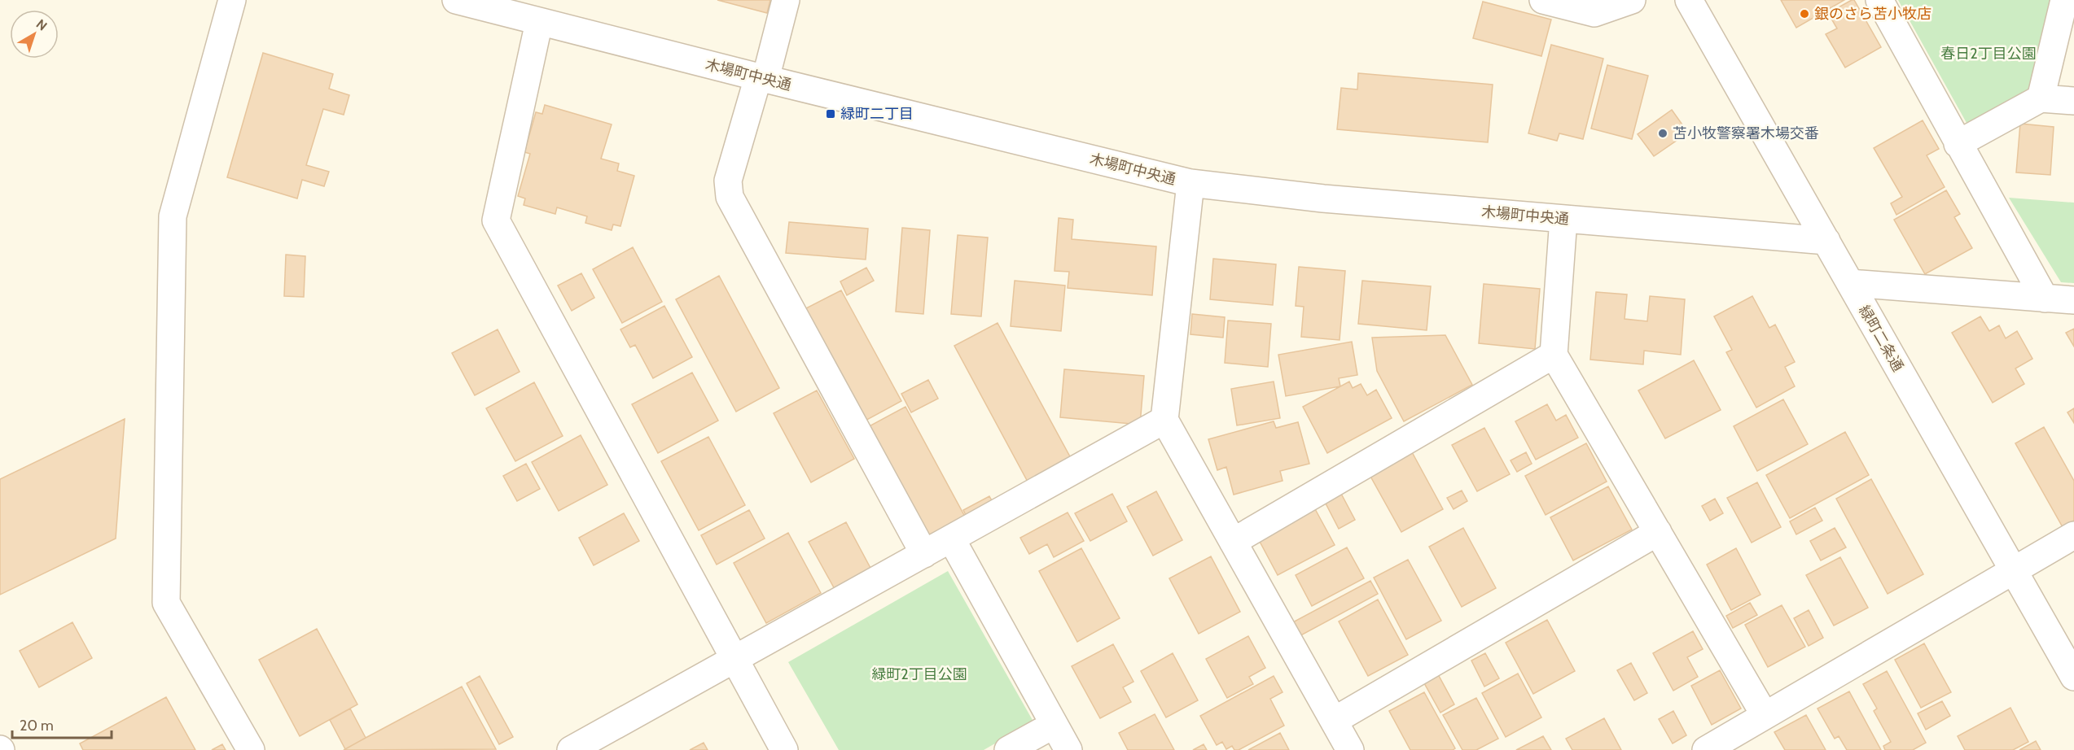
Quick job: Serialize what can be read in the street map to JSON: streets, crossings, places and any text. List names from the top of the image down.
{
  "streets": {
    "street": ["木場町中央通", "緑町二条通"]
  },
  "crossings": [
    ["木場町中央通", "緑町二条通"]
  ],
  "parks": ["春日2丁目公園", "緑町2丁目公園"],
  "places": {
    "other": ["銀のさら苫小牧店", "苫小牧警察署木場交番"],
    "transit": ["緑町二丁目"]
  },
  "scale_bar": "20 m",
  "north": "top right"
}
